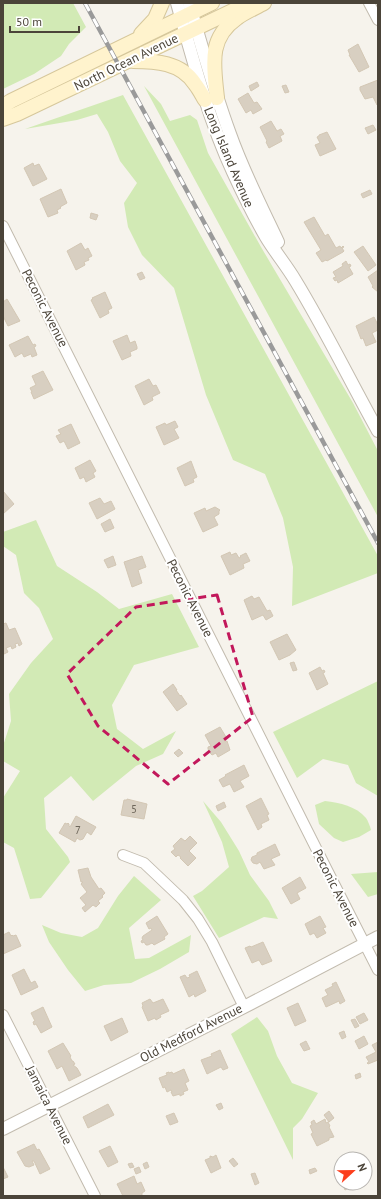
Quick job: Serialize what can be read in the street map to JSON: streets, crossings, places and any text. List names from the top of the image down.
{
  "streets": {
    "main road": ["North Ocean Avenue"],
    "street": [
      "Long Island Avenue",
      "Peconic Avenue",
      "Old Medford Avenue",
      "Jamaica Avenue"
    ]
  },
  "crossings": [
    ["North Ocean Avenue", "Long Island Avenue"],
    ["Peconic Avenue", "Old Medford Avenue"],
    ["Old Medford Avenue", "Jamaica Avenue"]
  ],
  "house_numbers": ["5", "7"],
  "scale_bar": "50 m",
  "north": "right"
}
